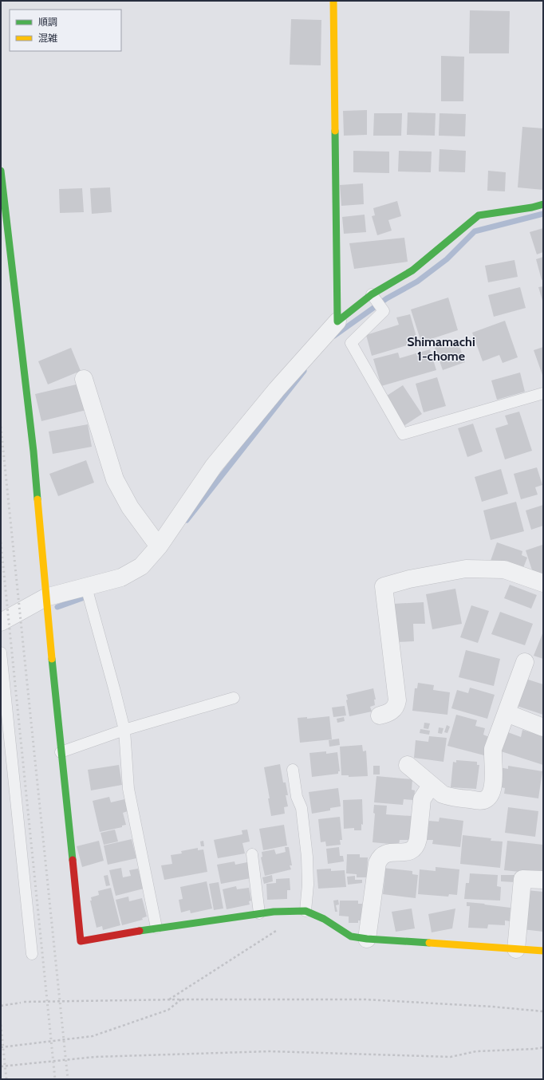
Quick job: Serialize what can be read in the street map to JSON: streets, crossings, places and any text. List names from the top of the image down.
{
  "districts": ["Shimamachi 1-chome"],
  "legend": ["順調", "混雑"]
}
